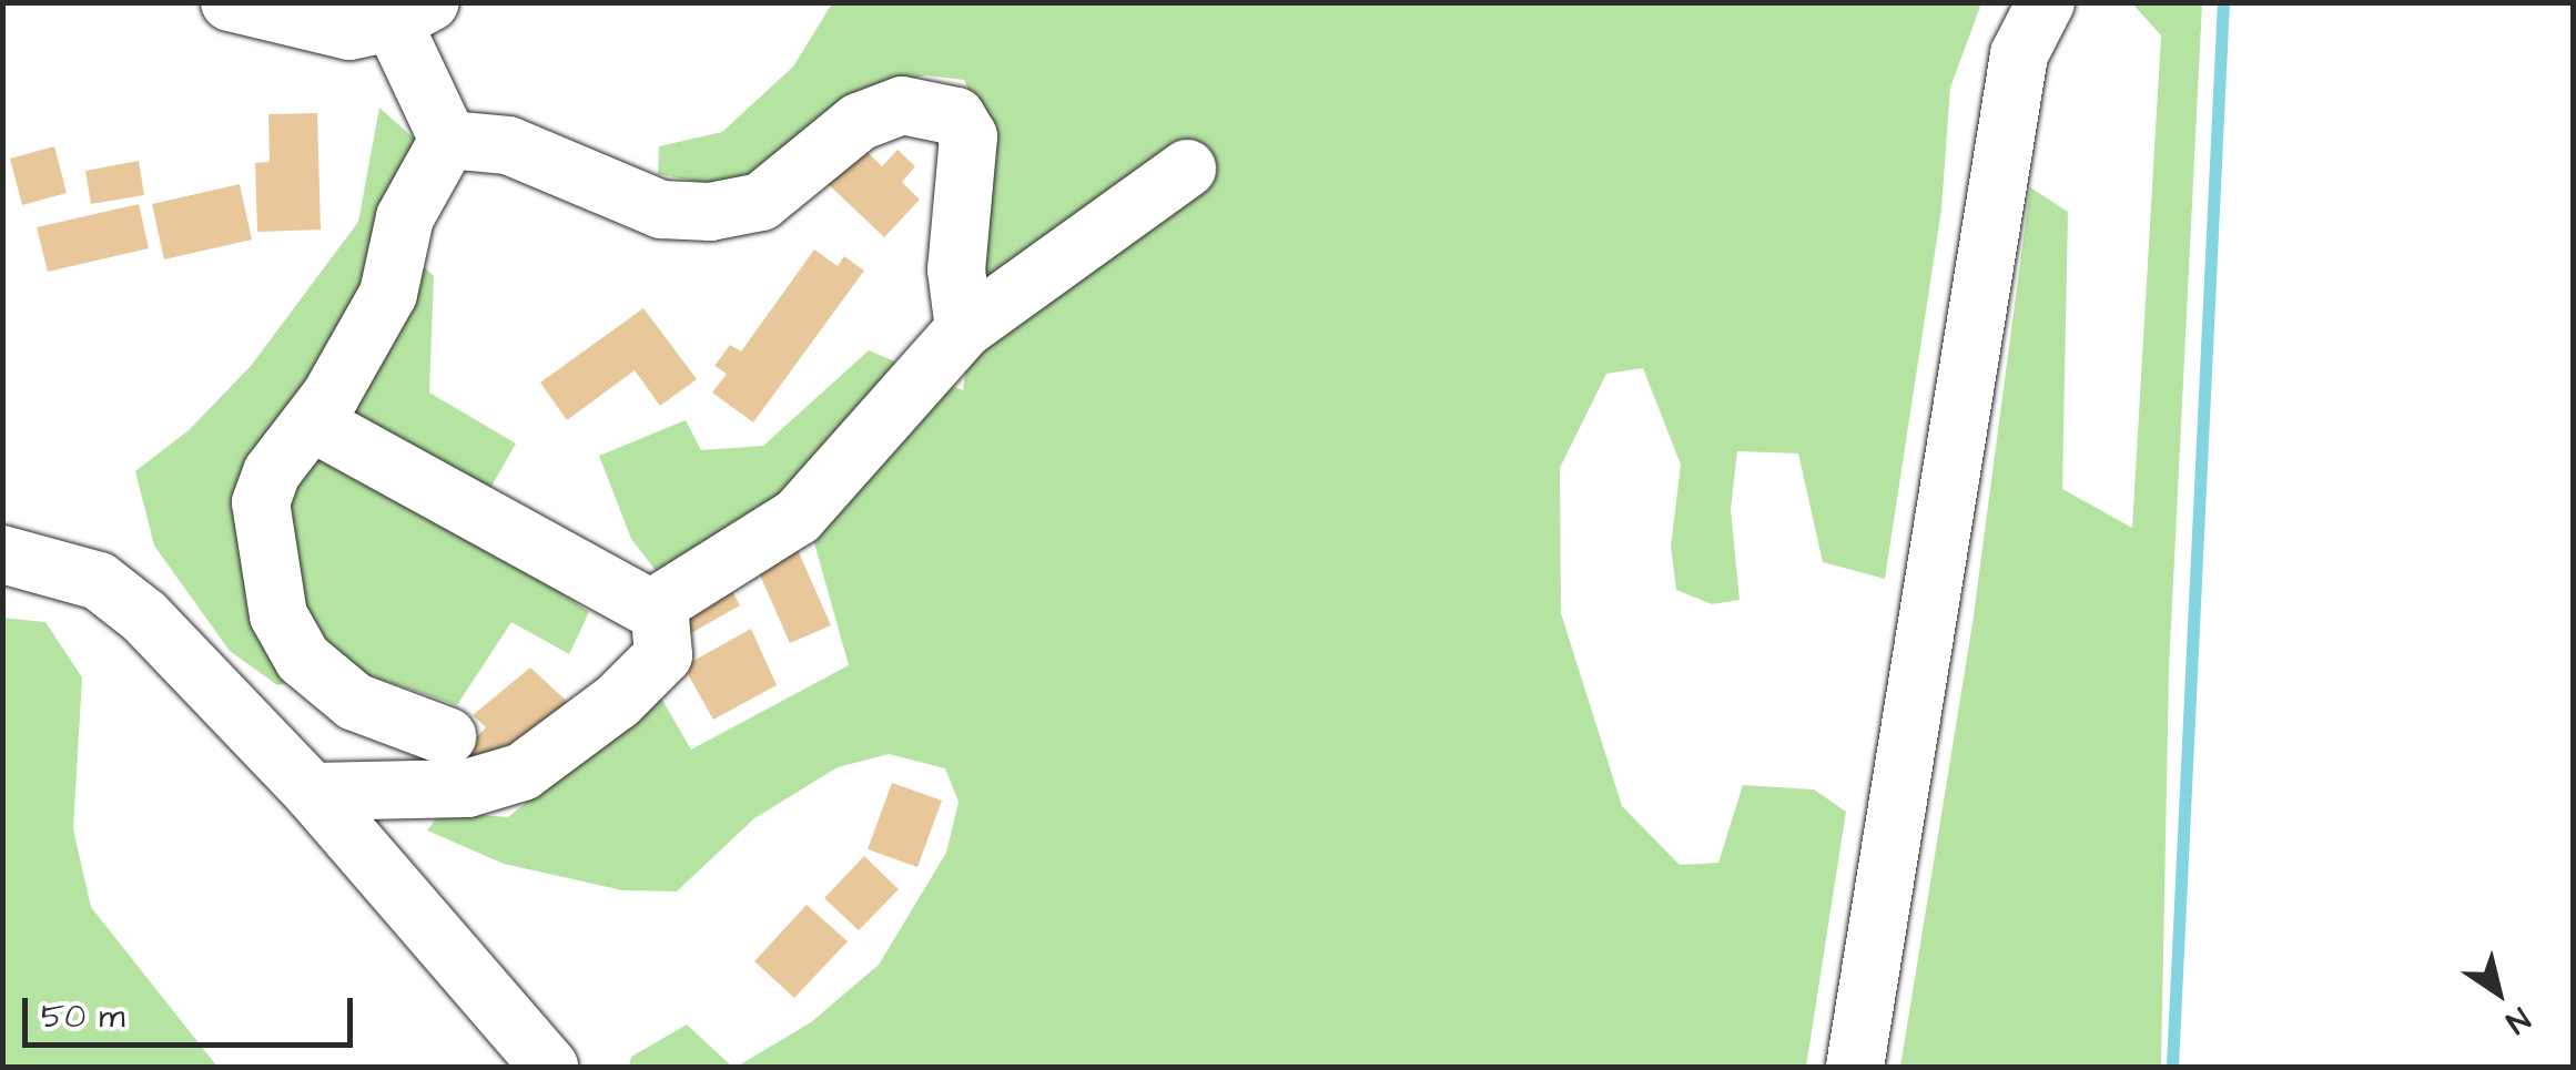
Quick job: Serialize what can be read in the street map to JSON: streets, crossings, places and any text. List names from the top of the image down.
{
  "scale_bar": "50 m",
  "north": "bottom right"
}
